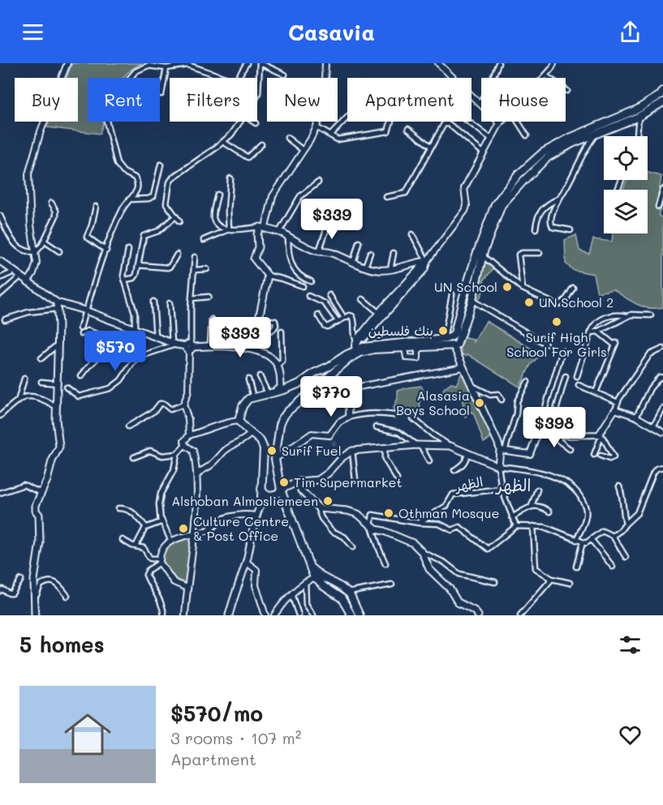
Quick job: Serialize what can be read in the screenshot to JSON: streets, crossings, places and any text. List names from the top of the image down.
{
  "streets": {
    "street": ["الظهر"]
  },
  "districts": ["الظهر"],
  "places": [
    "UN School",
    "UN School 2",
    "Surif High School For Girls",
    "بنك فلسطين",
    "Alasasia Boys School",
    "Surif Fuel",
    "Tim Supermarket",
    "Alshoban Almosliemeen",
    "Othman Mosque",
    "Culture Centre & Post Office"
  ],
  "page": {
    "header": "Casavia",
    "chip": [
      "Buy",
      "Rent",
      "Filters",
      "New",
      "Apartment",
      "House"
    ],
    "price": [
      "$339",
      "$393",
      "$570",
      "$770",
      "$398"
    ],
    "heading": "5 homes",
    "list": [
      {
        "name": "$570/mo",
        "note": "3 rooms · 107 m² · Apartment"
      }
    ]
  }
}
